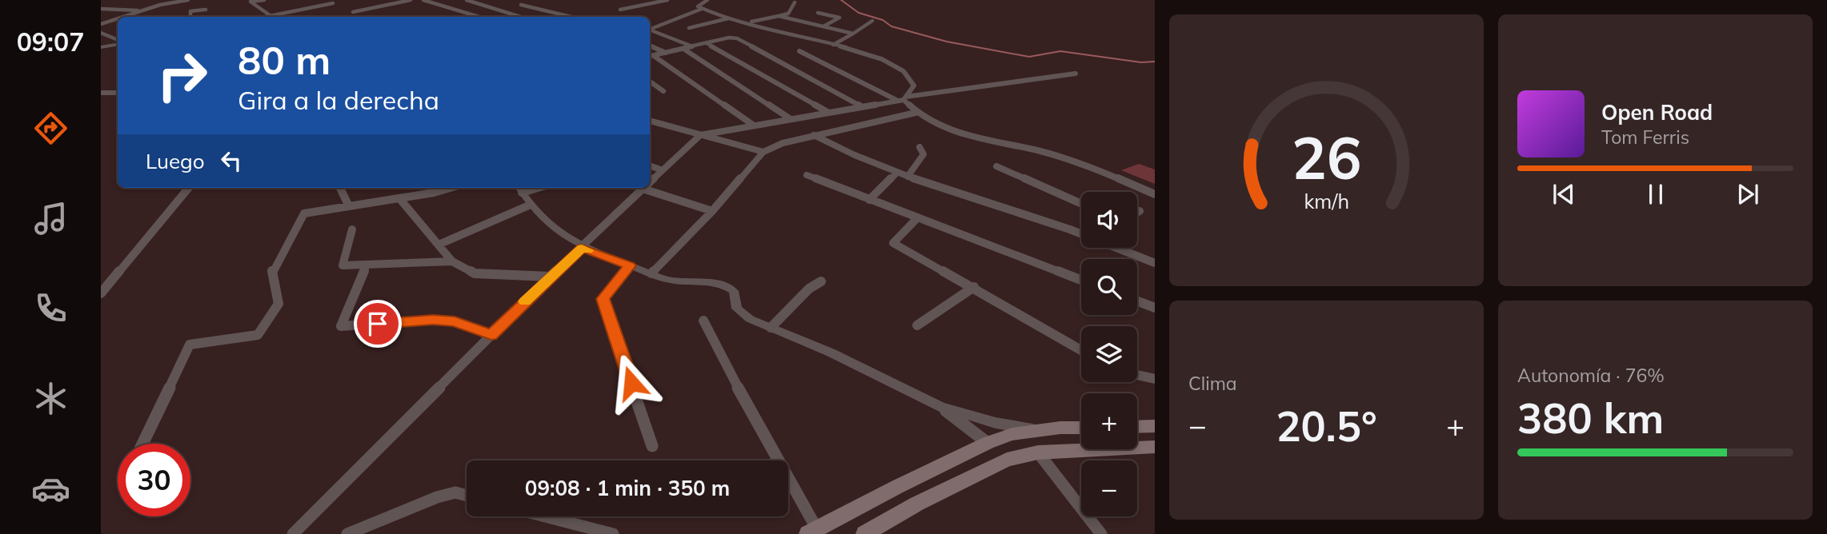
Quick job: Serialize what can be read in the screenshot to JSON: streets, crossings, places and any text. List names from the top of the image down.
{
  "page": {
    "tabs": "09:07",
    "turn": ["80 m", "Gira a la derecha"],
    "song": ["Open Road", "Tom Ferris"],
    "then": "Luego",
    "map_buttons": ["+", "−"],
    "tile": [
      "Clima",
      ["Autonomía · 76%", "380 km"]
    ],
    "heat": ["−", "20.5°", "+"],
    "limit": "30",
    "trip": "09:08 · 1 min · 350 m",
    "gauge": ["26", "km/h"]
  }
}
